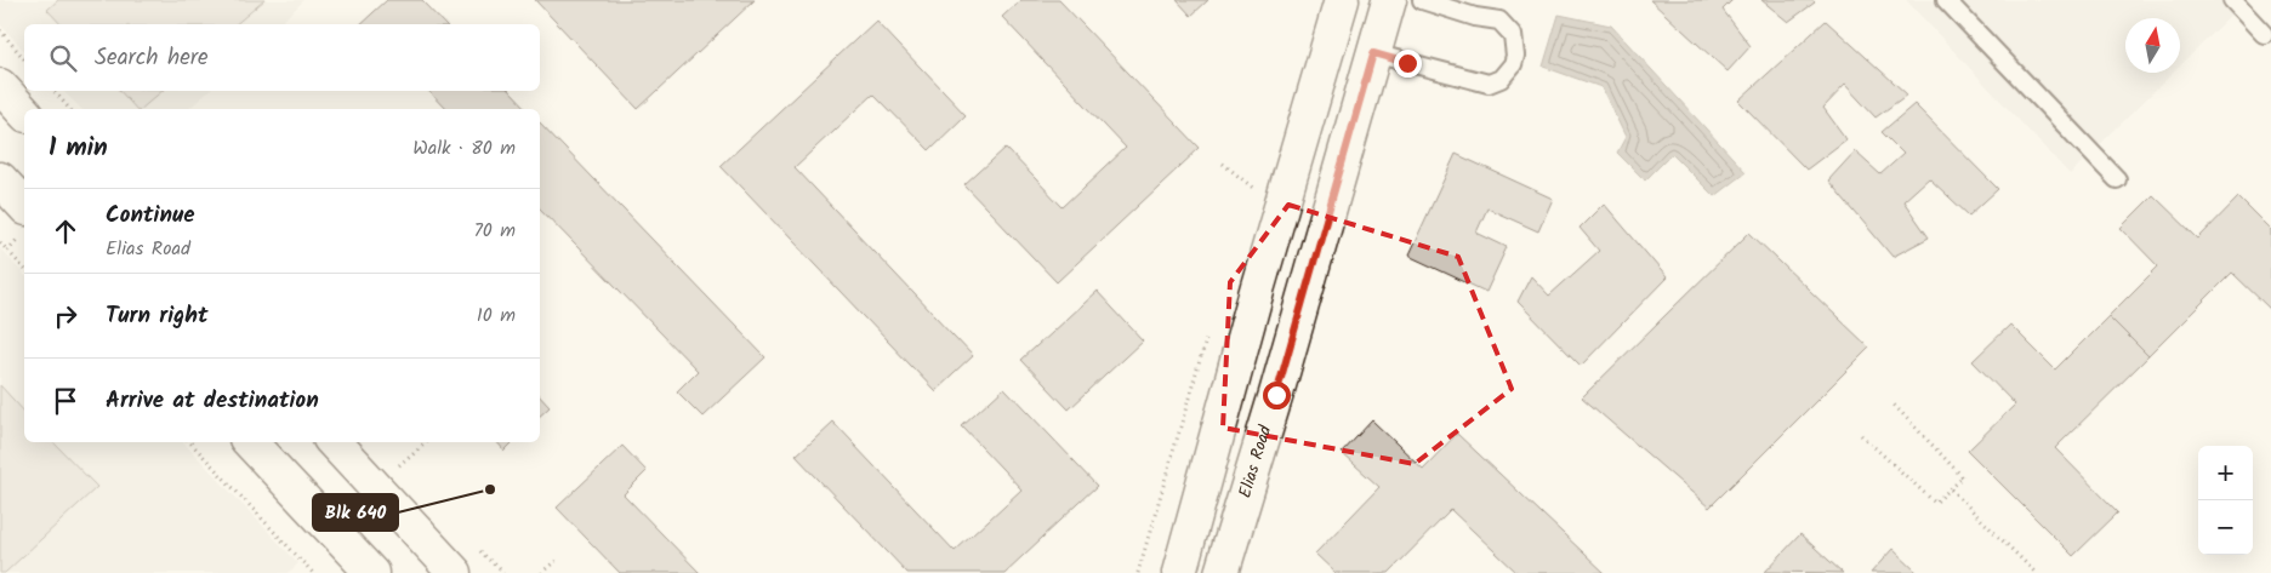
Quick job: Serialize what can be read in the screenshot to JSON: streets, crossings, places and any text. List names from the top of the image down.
{
  "streets": {
    "main road": ["Elias Road"]
  },
  "places": ["Blk 640"],
  "north": "top",
  "page": {
    "search": "Search here",
    "heading": ["1 min", "Walk · 80 m"],
    "list": [
      ["Continue", "Elias Road", "70 m"],
      ["Turn right", "10 m"],
      "Arrive at destination"
    ],
    "map_buttons": ["+", "−"]
  }
}
